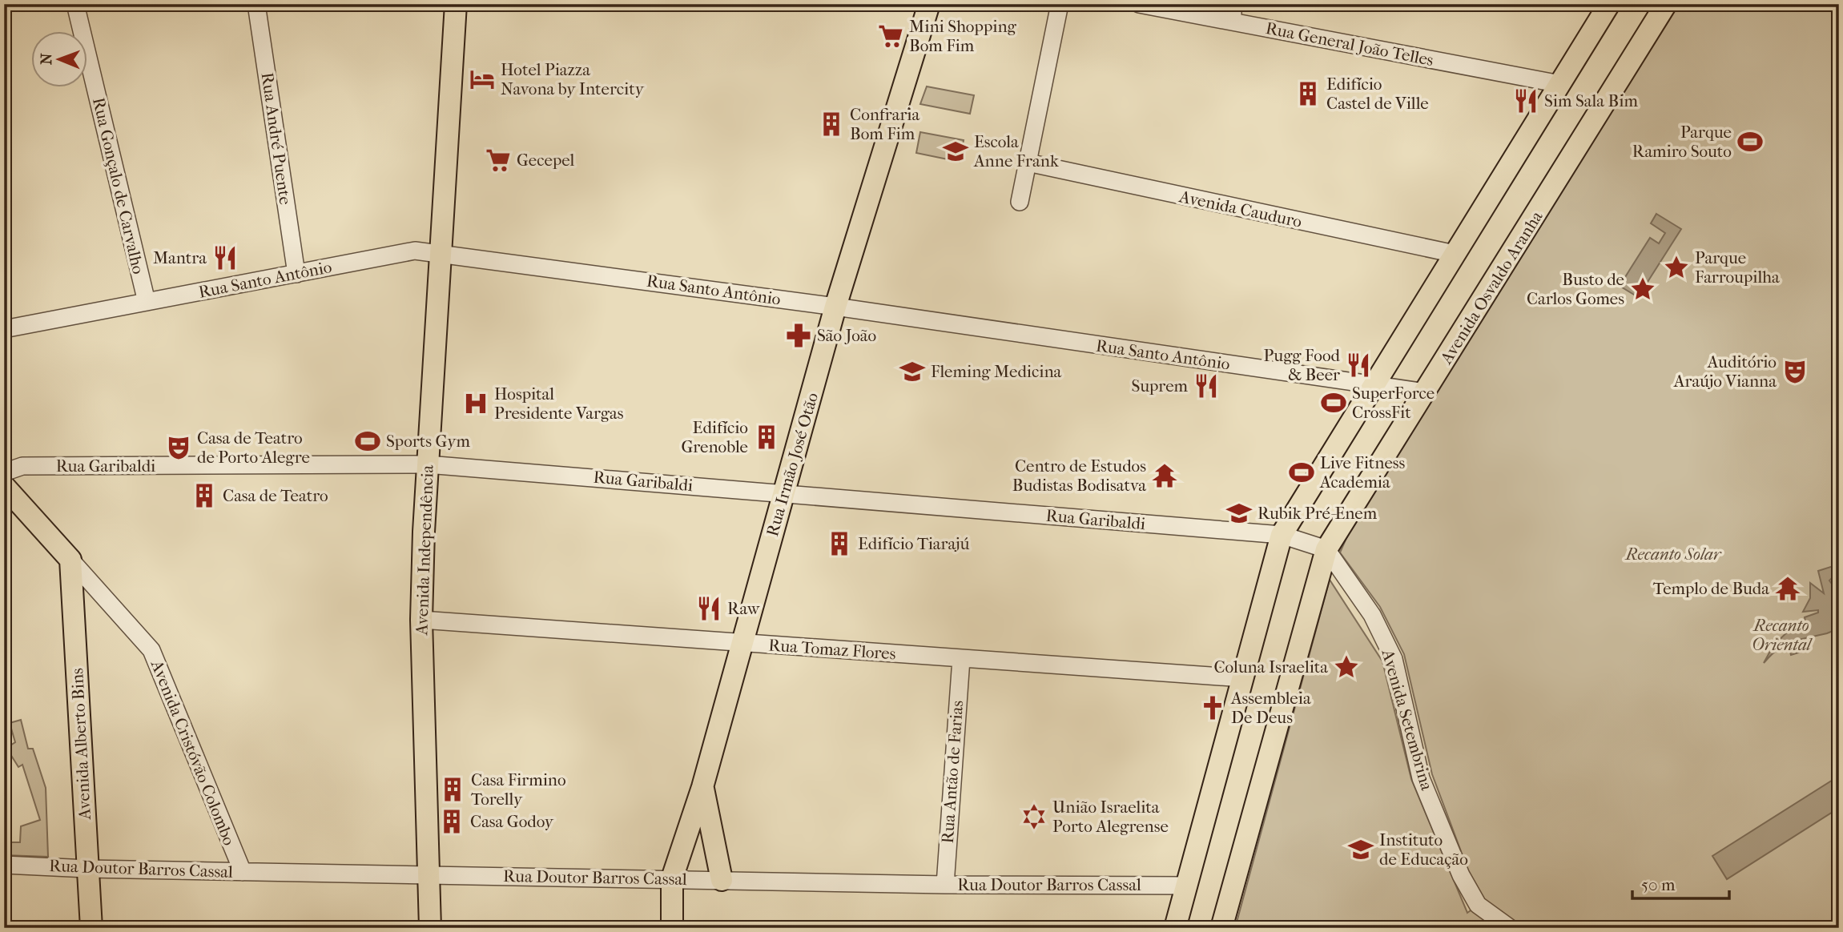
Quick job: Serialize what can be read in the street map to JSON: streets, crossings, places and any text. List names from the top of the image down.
{
  "streets": {
    "main road": [
      "Avenida Osvaldo Aranha",
      "Rua Irmão José Otão",
      "Avenida Independência",
      "Avenida Alberto Bins",
      "Avenida Cristóvão Colombo"
    ],
    "street": [
      "Rua General João Telles",
      "Rua André Puente",
      "Rua Gonçalo de Carvalho",
      "Avenida Cauduro",
      "Rua Santo Antônio",
      "Rua Garibaldi",
      "Rua Tomaz Flores",
      "Avenida Setembrina",
      "Rua Antão de Farias",
      "Rua Doutor Barros Cassal"
    ]
  },
  "crossings": [
    ["Rua André Puente", "Rua Santo Antônio"],
    ["Rua Gonçalo de Carvalho", "Rua Santo Antônio"],
    ["Rua Santo Antônio", "Avenida Osvaldo Aranha"],
    ["Rua Santo Antônio", "Rua Irmão José Otão"],
    ["Rua Santo Antônio", "Avenida Independência"],
    ["Avenida Osvaldo Aranha", "Avenida Setembrina"],
    ["Rua Irmão José Otão", "Rua Garibaldi"],
    ["Rua Irmão José Otão", "Rua Tomaz Flores"],
    ["Rua Irmão José Otão", "Rua Doutor Barros Cassal"],
    ["Rua Garibaldi", "Avenida Independência"],
    ["Avenida Independência", "Rua Tomaz Flores"],
    ["Avenida Independência", "Rua Doutor Barros Cassal"],
    ["Rua Tomaz Flores", "Rua Antão de Farias"],
    ["Avenida Alberto Bins", "Avenida Cristóvão Colombo"],
    ["Avenida Alberto Bins", "Rua Doutor Barros Cassal"],
    ["Avenida Cristóvão Colombo", "Rua Doutor Barros Cassal"],
    ["Rua Antão de Farias", "Rua Doutor Barros Cassal"]
  ],
  "parks": ["Recanto Solar", "Recanto Oriental"],
  "places": {
    "supermarket": ["Mini Shopping Bom Fim", "Gecepel"],
    "hotel": ["Hotel Piazza Navona by Intercity"],
    "building": [
      "Edifício Castel de Ville",
      "Confraria Bom Fim",
      "Edifício Grenoble",
      "Casa de Teatro",
      "Edifício Tiarajú",
      "Casa Firmino Torelly",
      "Casa Godoy"
    ],
    "restaurant": [
      "Sim Sala Bim",
      "Mantra",
      "Pugg Food & Beer",
      "Suprem",
      "Raw"
    ],
    "sports": [
      "Parque Ramiro Souto",
      "SuperForce CrossFit",
      "Sports Gym",
      "Live Fitness Academia"
    ],
    "school or university": [
      "Escola Anne Frank",
      "Fleming Medicina",
      "Rubik Pré-Enem",
      "Instituto de Educação"
    ],
    "place": ["Parque Farroupilha", "Busto de Carlos Gomes", "Coluna Israelita"],
    "pharmacy": ["São João"],
    "theatre": ["Auditório Araújo Vianna", "Casa de Teatro de Porto Alegre"],
    "hospital": ["Hospital Presidente Vargas"],
    "temple": ["Centro de Estudos Budistas Bodisatva", "Templo de Buda"],
    "church": ["Assembleia De Deus"],
    "synagogue": ["União Israelita Porto Alegrense"]
  },
  "scale_bar": "50 m",
  "north": "left"
}
